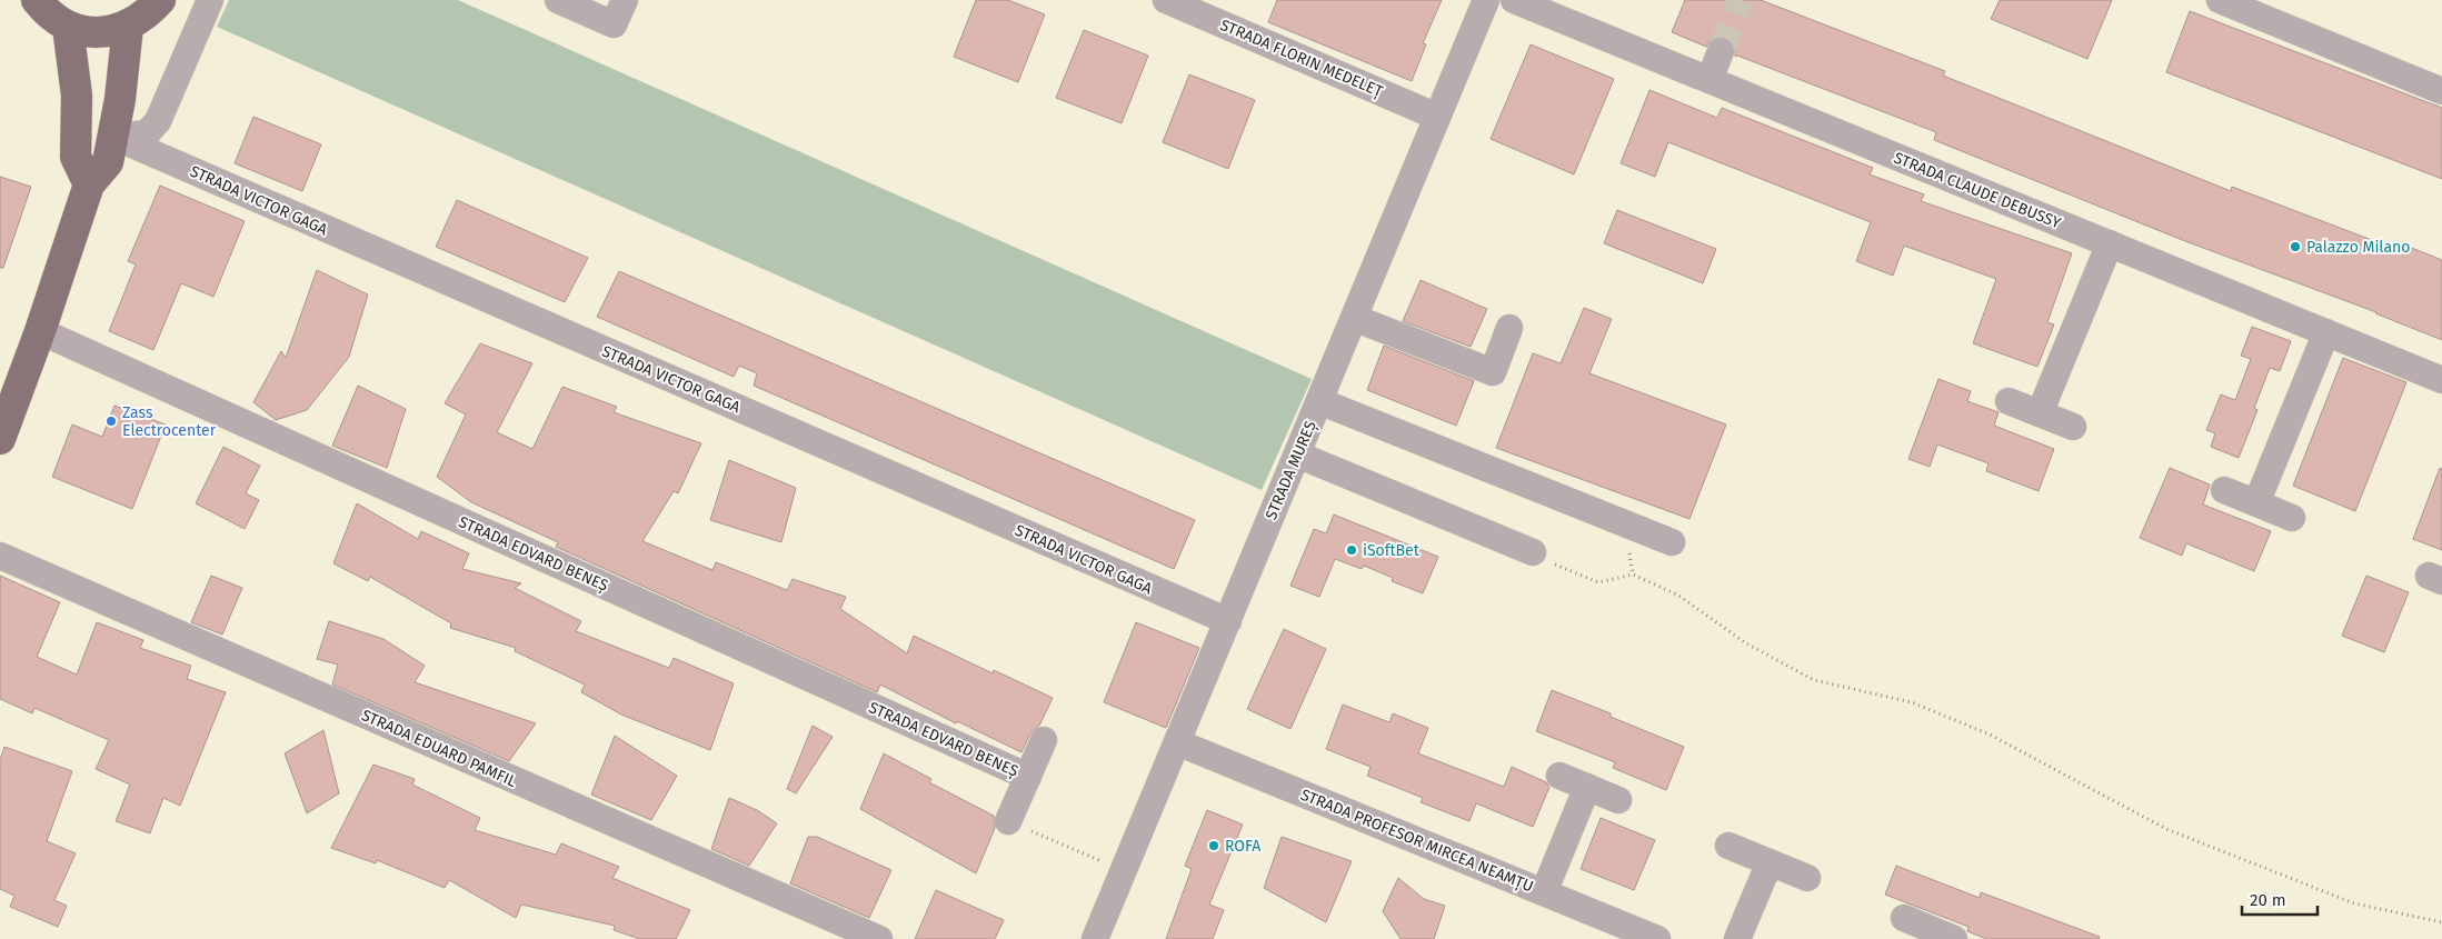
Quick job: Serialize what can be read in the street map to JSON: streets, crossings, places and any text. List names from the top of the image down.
{
  "streets": {
    "street": [
      "STRADA FLORIN MEDELEȚ",
      "STRADA CLAUDE DEBUSSY",
      "STRADA VICTOR GAGA",
      "STRADA MUREȘ",
      "STRADA EDVARD BENEȘ",
      "STRADA EDUARD PAMFIL",
      "STRADA PROFESOR MIRCEA NEAMȚU"
    ]
  },
  "crossings": [
    ["STRADA FLORIN MEDELEȚ", "STRADA MUREȘ"],
    ["STRADA VICTOR GAGA", "STRADA MUREȘ"],
    ["STRADA MUREȘ", "STRADA PROFESOR MIRCEA NEAMȚU"]
  ],
  "places": [
    "Palazzo Milano",
    "Zass Electrocenter",
    "iSoftBet",
    "ROFA"
  ],
  "scale_bar": "20 m"
}
